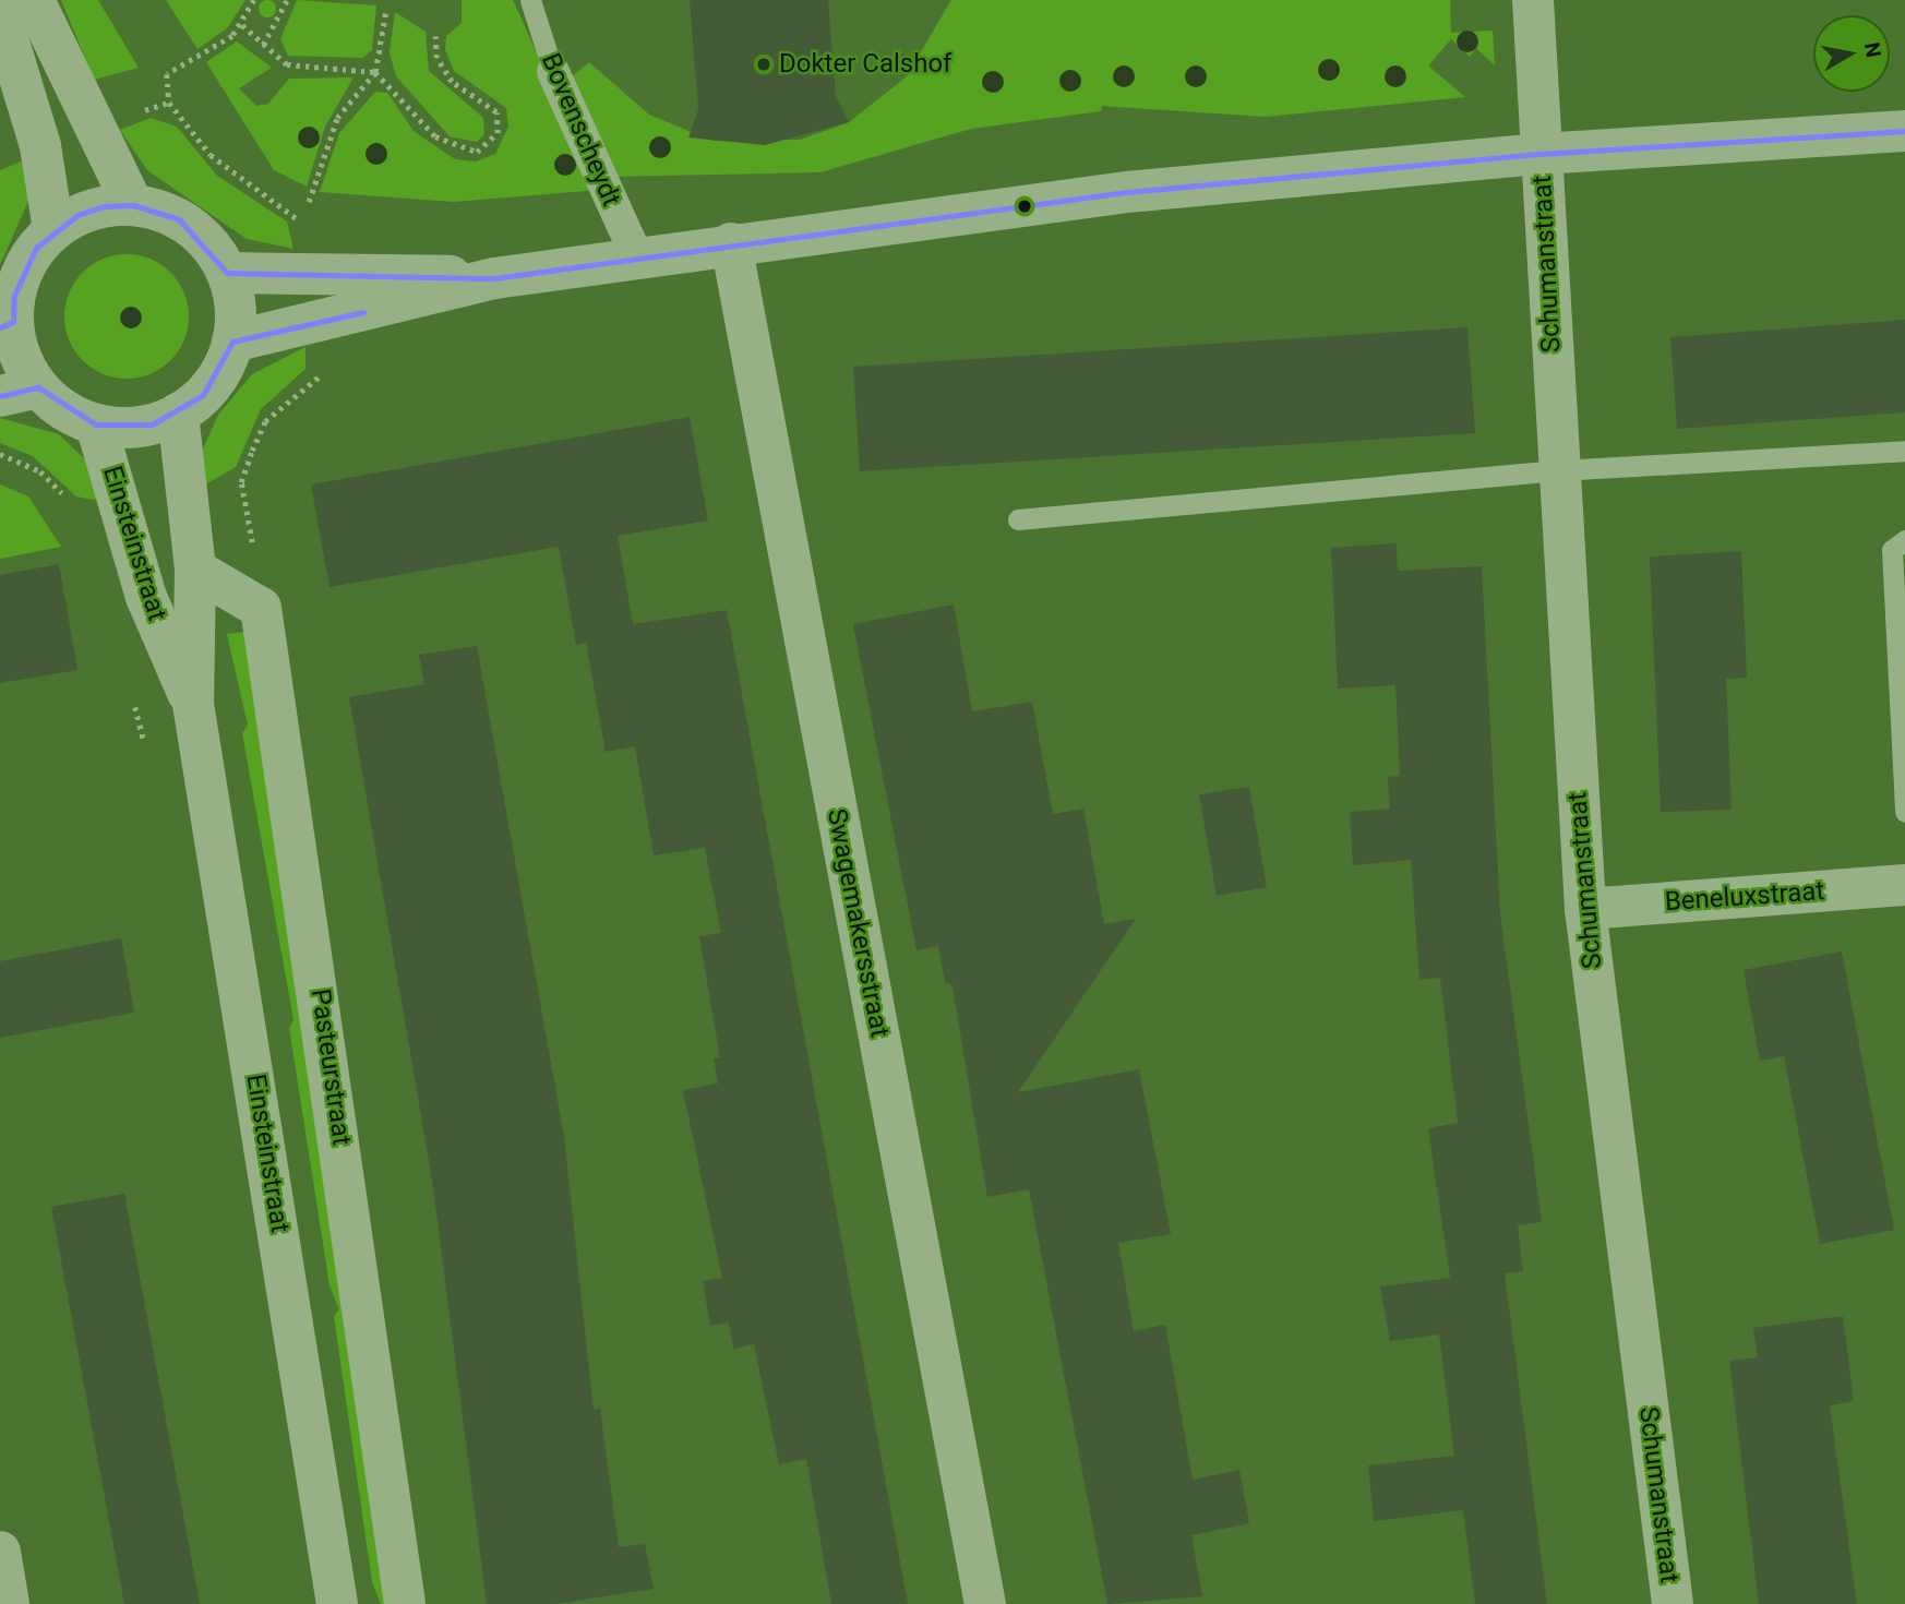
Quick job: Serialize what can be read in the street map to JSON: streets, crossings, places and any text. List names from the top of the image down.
{
  "streets": {
    "street": [
      "Bovenscheydt",
      "Schumanstraat",
      "Einsteinstraat",
      "Beneluxstraat",
      "Swagemakersstraat",
      "Pasteurstraat"
    ]
  },
  "crossings": [
    ["Schumanstraat", "Beneluxstraat"],
    ["Einsteinstraat", "Pasteurstraat"]
  ],
  "places": ["Dokter Calshof"],
  "north": "right"
}
